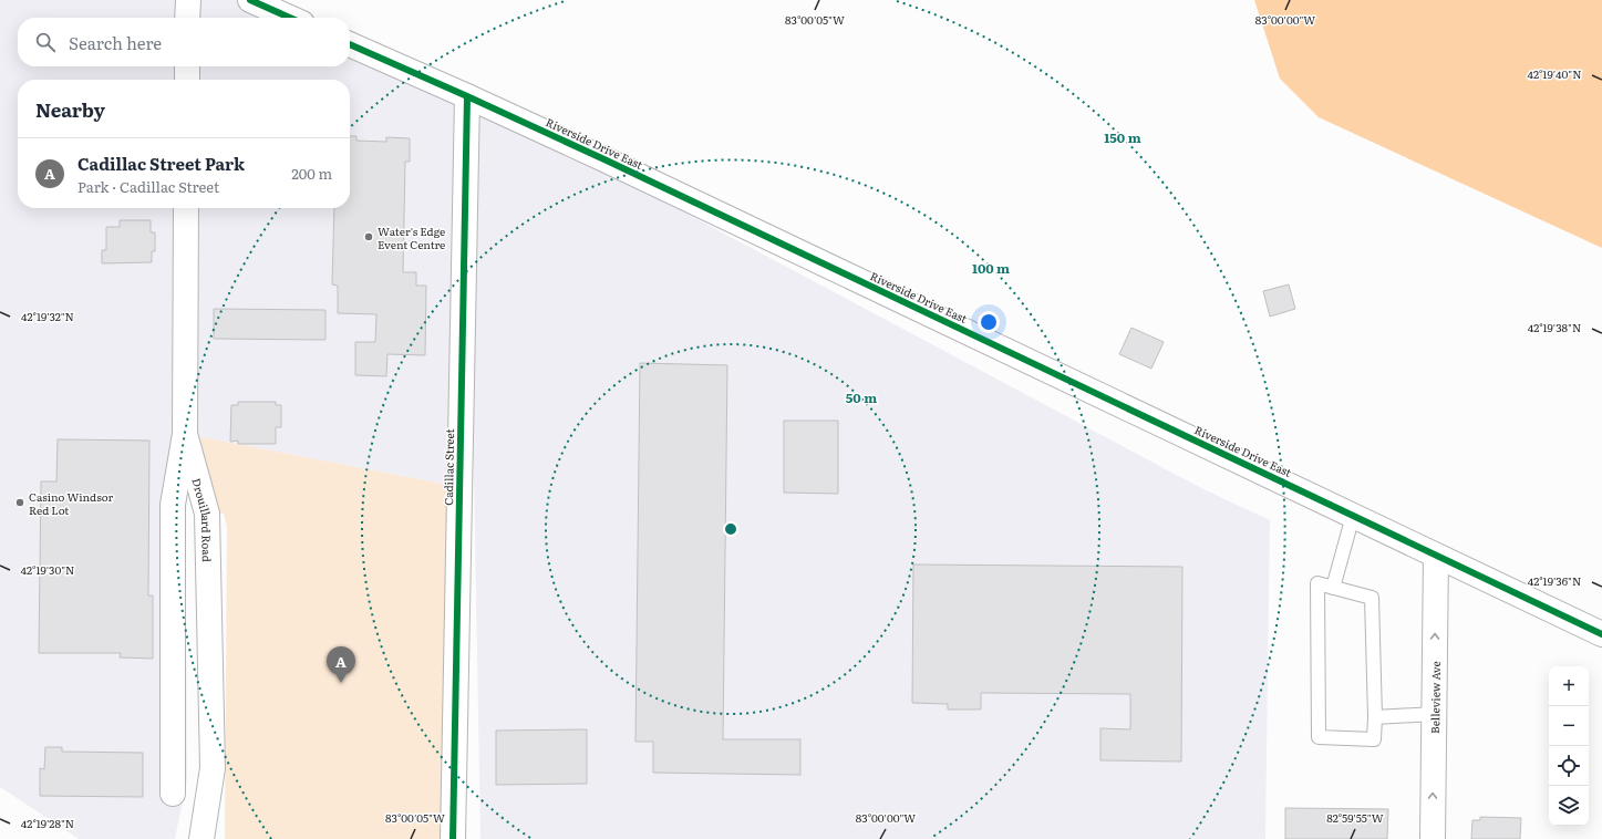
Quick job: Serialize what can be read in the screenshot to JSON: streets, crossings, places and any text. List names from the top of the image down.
{
  "streets": {
    "street": [
      "Riverside Drive East",
      "Cadillac Street",
      "Drouillard Road",
      "Belleview Ave"
    ]
  },
  "crossings": [
    ["Riverside Drive East", "Cadillac Street"],
    ["Riverside Drive East", "Belleview Ave"]
  ],
  "one_way": ["Belleview Ave"],
  "places": ["Water's Edge Event Centre", "Casino Windsor Red Lot"],
  "page": {
    "search": "Search here",
    "heading": "Nearby",
    "list": [
      {
        "mark": "A",
        "name": "Cadillac Street Park",
        "note": "Park · Cadillac Street",
        "value": "200 m"
      }
    ],
    "pins": "A",
    "map_buttons": ["+", "−"]
  },
  "coordinates": [
    "83°00'05\"W",
    "83°00'00\"W",
    "42°19'40\"N",
    "42°19'32\"N",
    "42°19'38\"N",
    "42°19'30\"N",
    "42°19'36\"N",
    "82°59'55\"W",
    "42°19'28\"N"
  ],
  "rings": ["150 m", "100 m", "50 m"]
}
